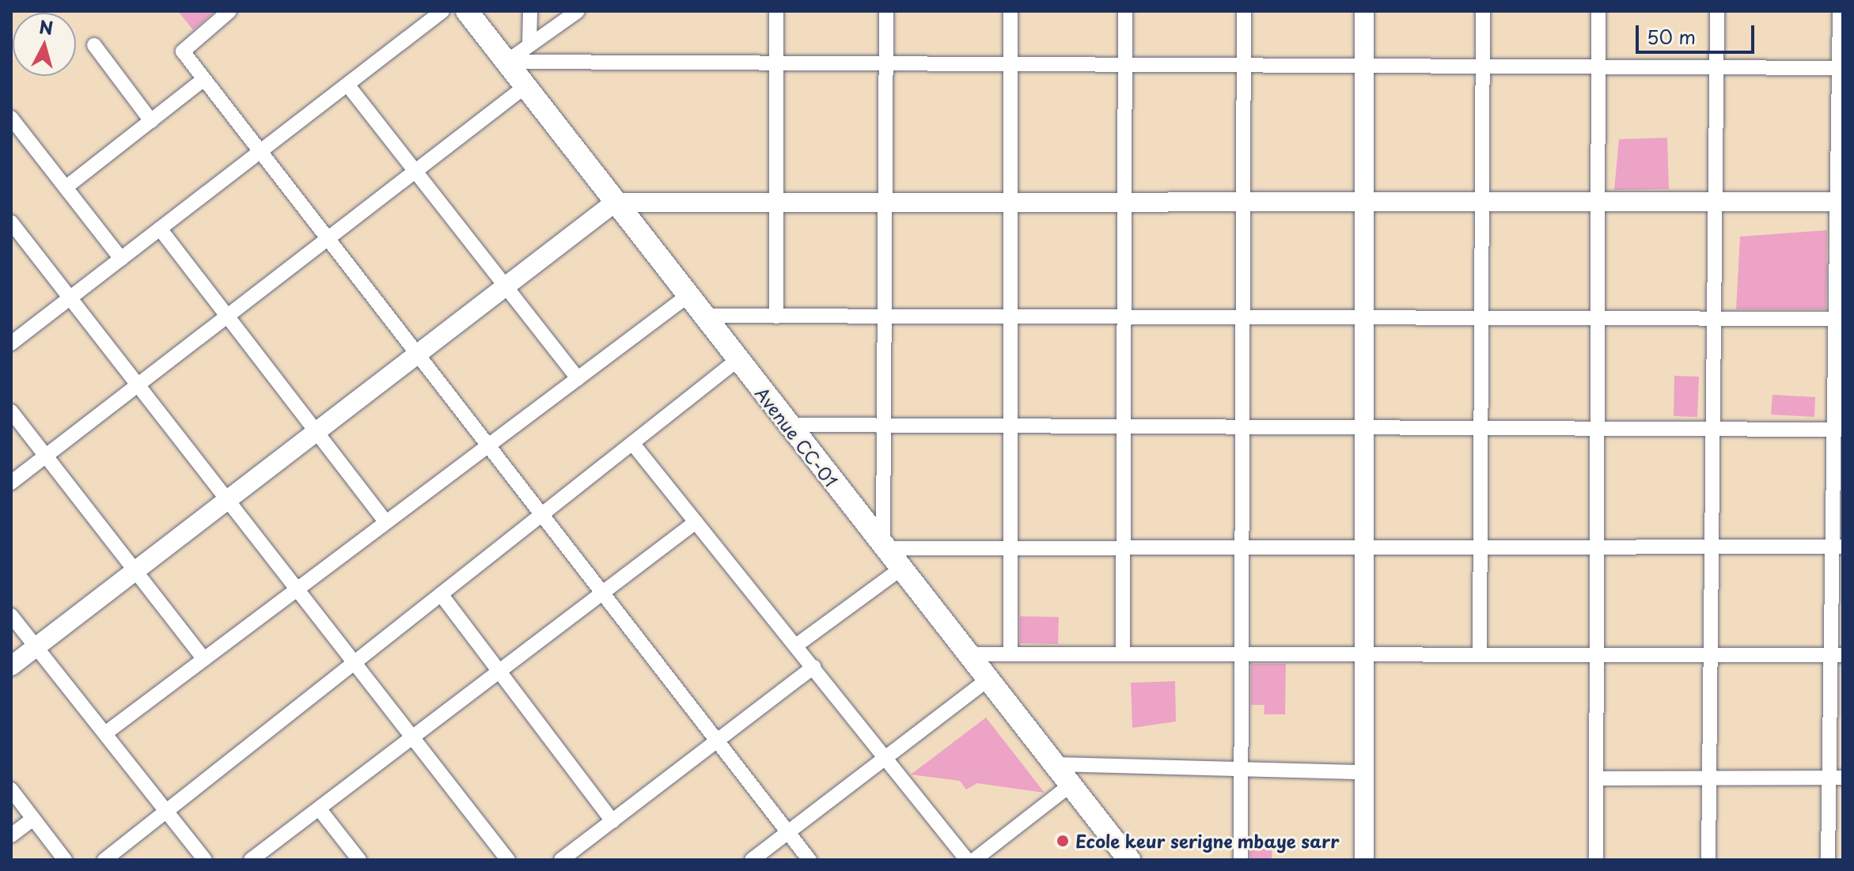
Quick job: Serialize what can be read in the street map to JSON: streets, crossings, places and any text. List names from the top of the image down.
{
  "streets": {
    "main road": ["Avenue CC-01"]
  },
  "places": ["Ecole keur serigne mbaye sarr"],
  "scale_bar": "50 m",
  "north": "top"
}
